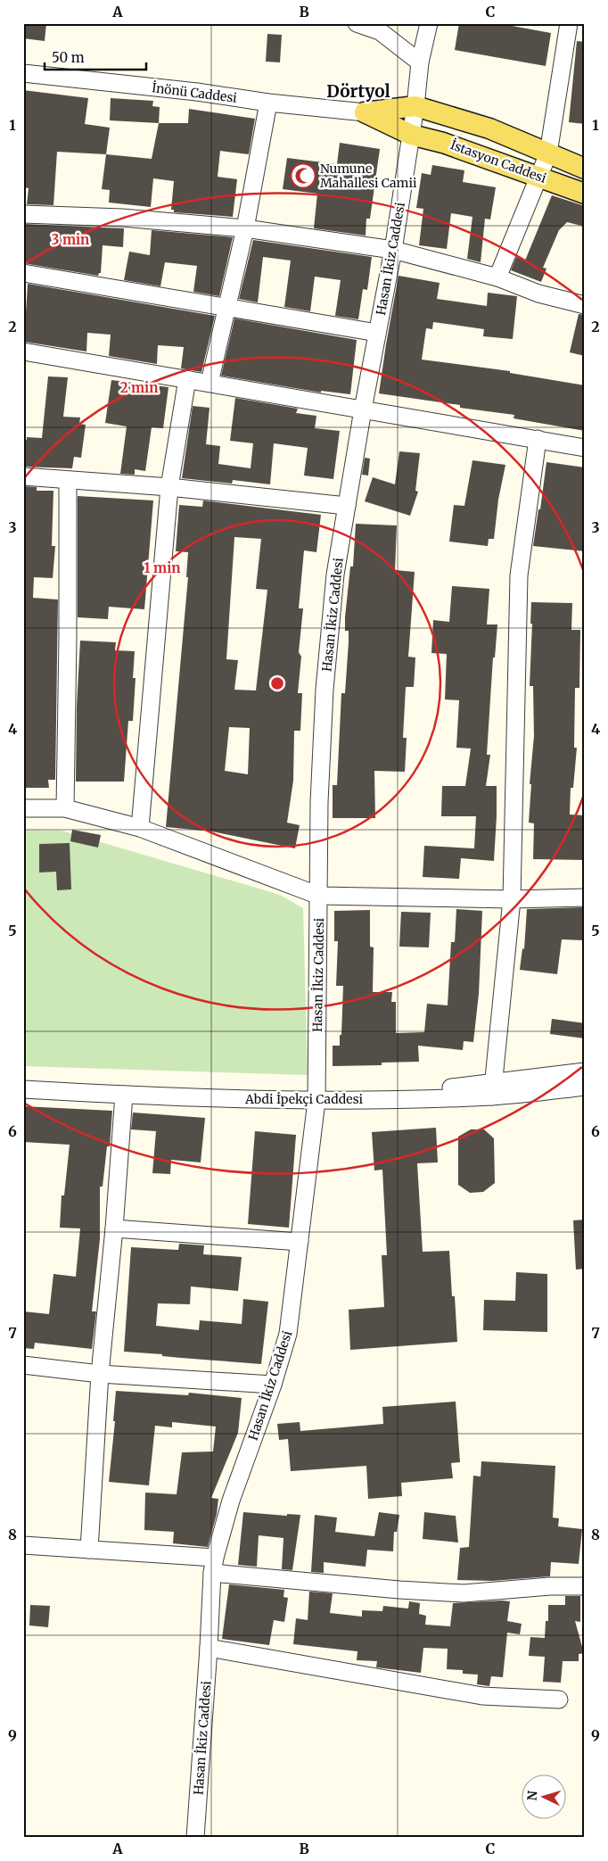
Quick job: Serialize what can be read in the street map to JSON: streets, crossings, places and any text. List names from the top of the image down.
{
  "streets": {
    "main road": ["İnönü Caddesi", "İstasyon Caddesi"],
    "street": ["Hasan İkiz Caddesi", "Abdi İpekçi Caddesi"]
  },
  "crossings": [
    ["İnönü Caddesi", "İstasyon Caddesi"],
    ["İnönü Caddesi", "Hasan İkiz Caddesi"],
    ["İstasyon Caddesi", "Hasan İkiz Caddesi"],
    ["Hasan İkiz Caddesi", "Abdi İpekçi Caddesi"]
  ],
  "districts": ["Dörtyol"],
  "places": {
    "mosque": ["Numune Mahallesi Camii"]
  },
  "scale_bar": "50 m",
  "north": "left",
  "grid": {
    "columns": ["A", "B", "C"],
    "rows": [
      "1",
      "2",
      "3",
      "4",
      "5",
      "6",
      "7",
      "8",
      "9"
    ]
  },
  "rings": ["3 min", "2 min", "1 min"]
}
